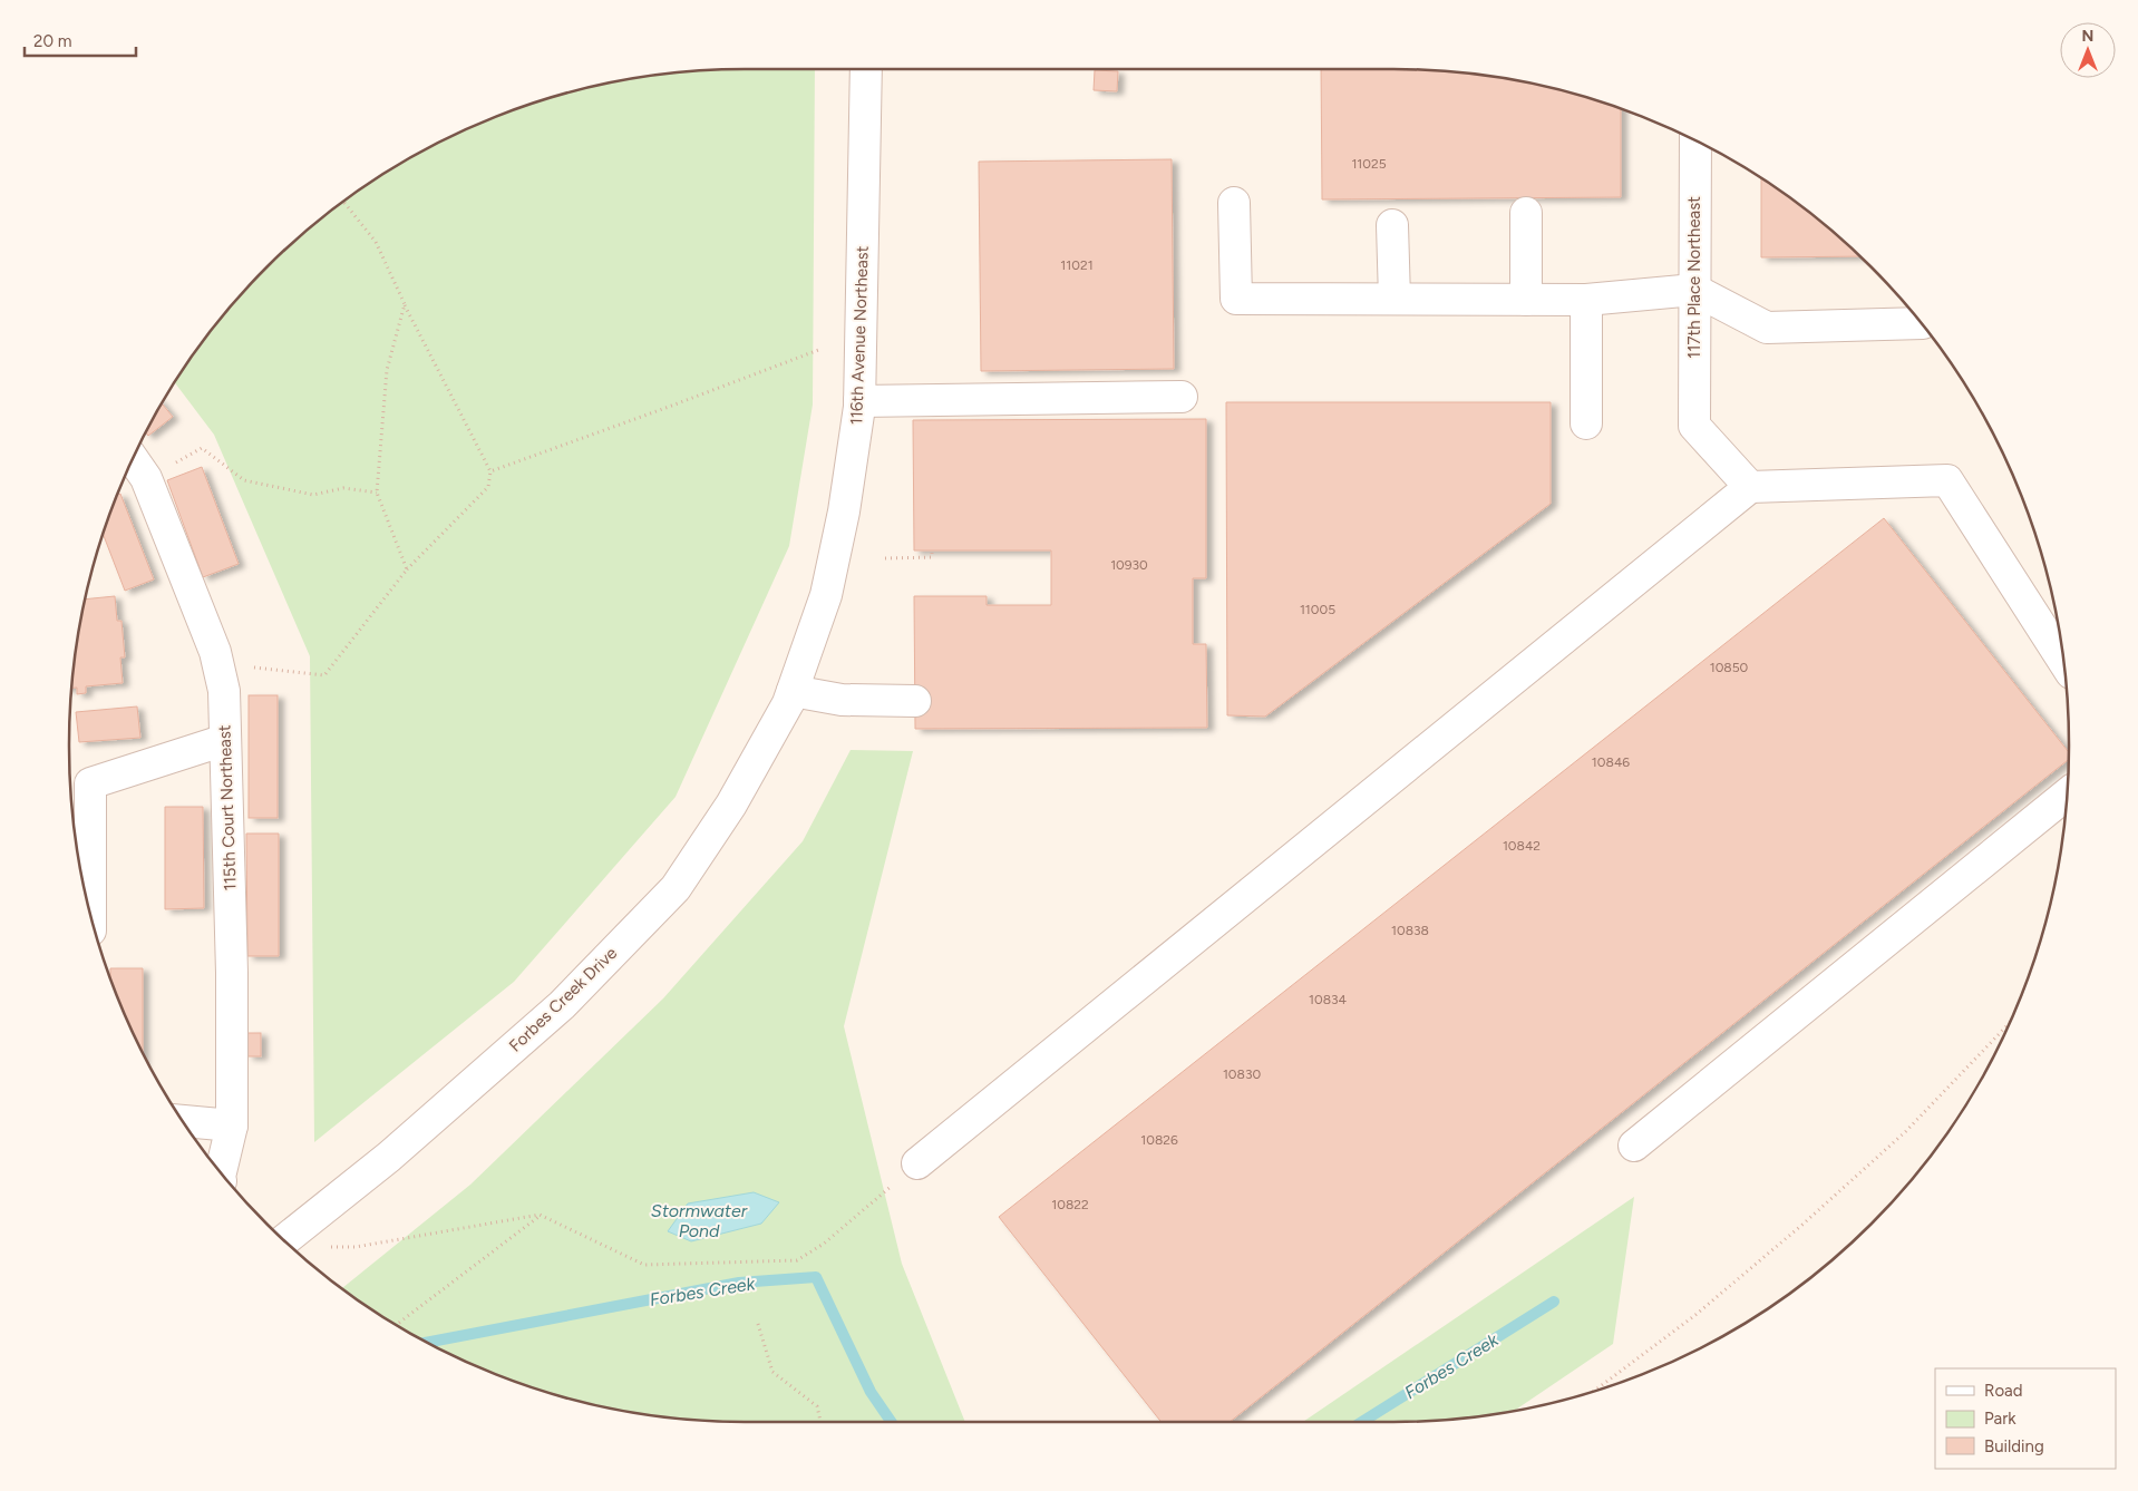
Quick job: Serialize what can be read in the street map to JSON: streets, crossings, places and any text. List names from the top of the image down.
{
  "streets": {
    "street": [
      "117th Place Northeast",
      "116th Avenue Northeast",
      "115th Court Northeast",
      "Forbes Creek Drive"
    ]
  },
  "crossings": [
    ["116th Avenue Northeast", "Forbes Creek Drive"]
  ],
  "water": ["Stormwater Pond", "Forbes Creek"],
  "house_numbers": [
    "11025",
    "11021",
    "10930",
    "11005",
    "10850",
    "10846",
    "10842",
    "10838",
    "10834",
    "10830",
    "10826",
    "10822"
  ],
  "legend": ["Road", "Park", "Building"],
  "scale_bar": "20 m",
  "north": "top"
}
